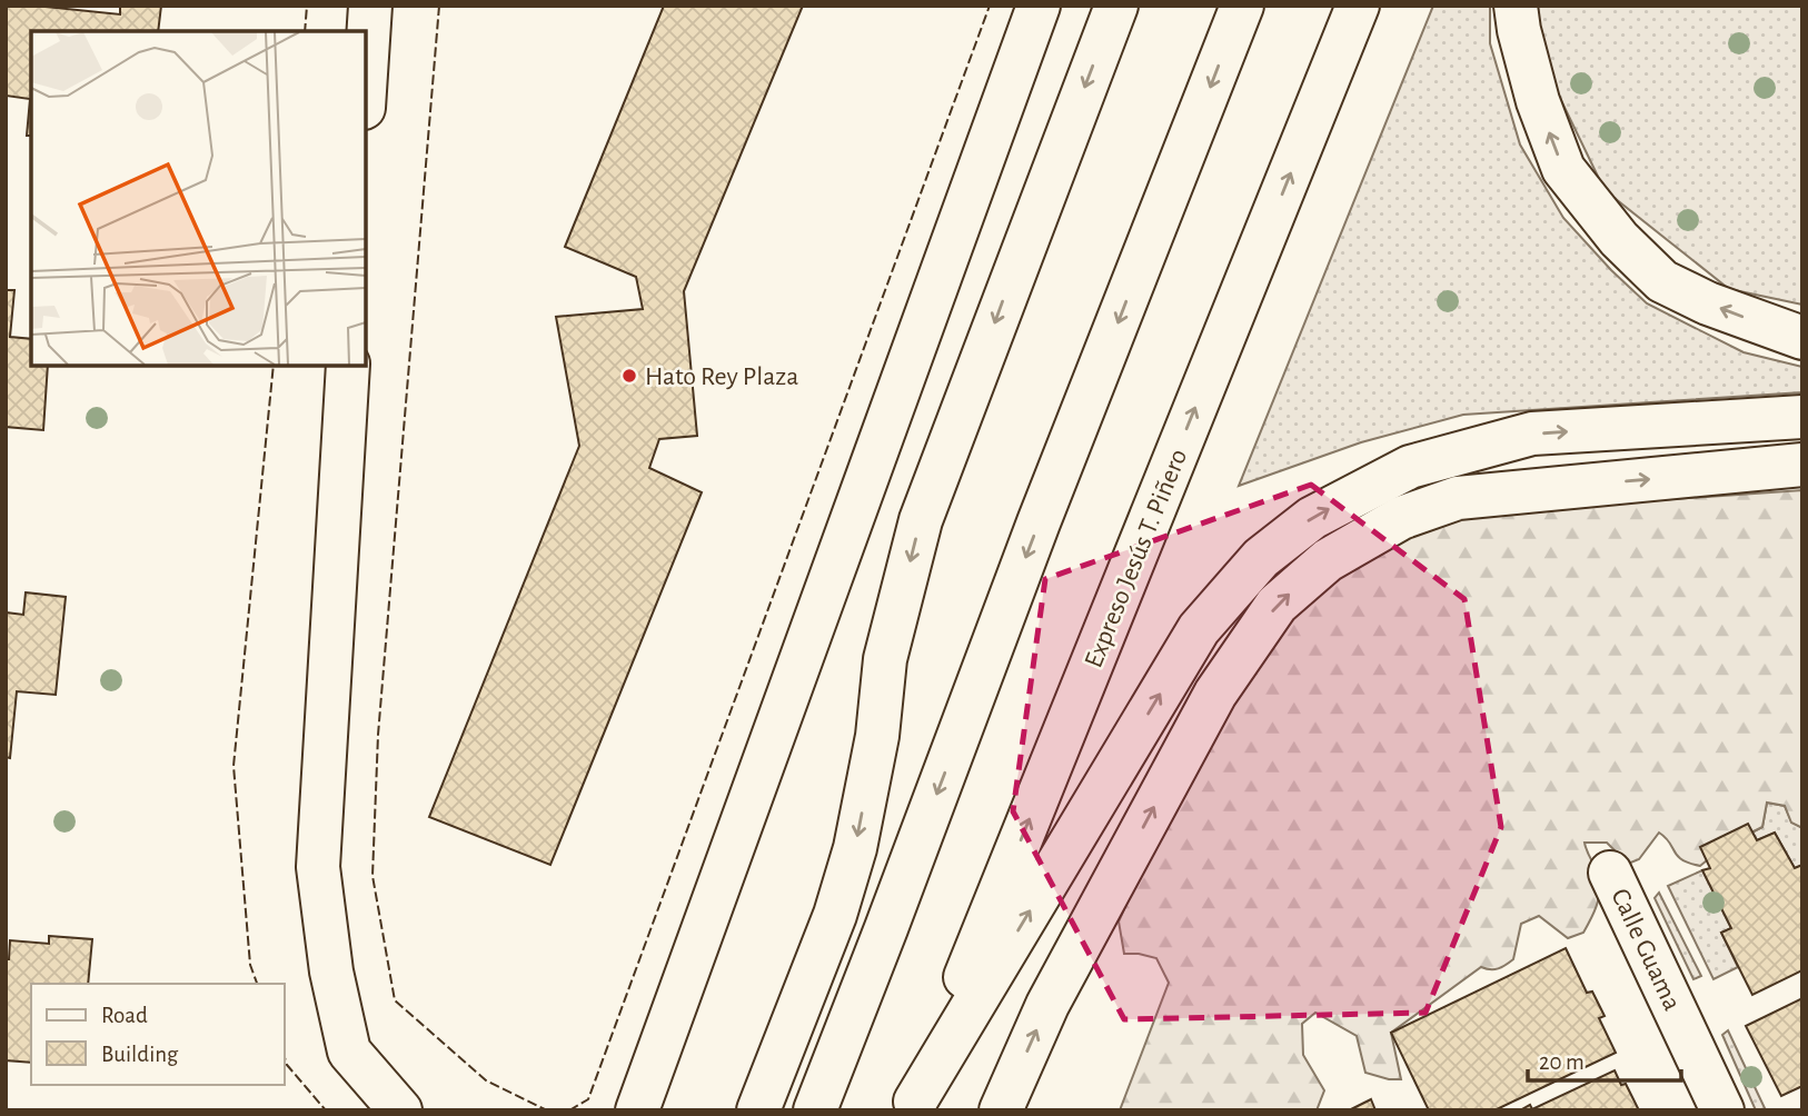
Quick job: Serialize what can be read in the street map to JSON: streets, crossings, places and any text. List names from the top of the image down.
{
  "streets": {
    "main road": ["Expreso Jesús T. Piñero", "Calle Guama"]
  },
  "places": ["Hato Rey Plaza"],
  "legend": ["Road", "Building"],
  "scale_bar": "20 m"
}
